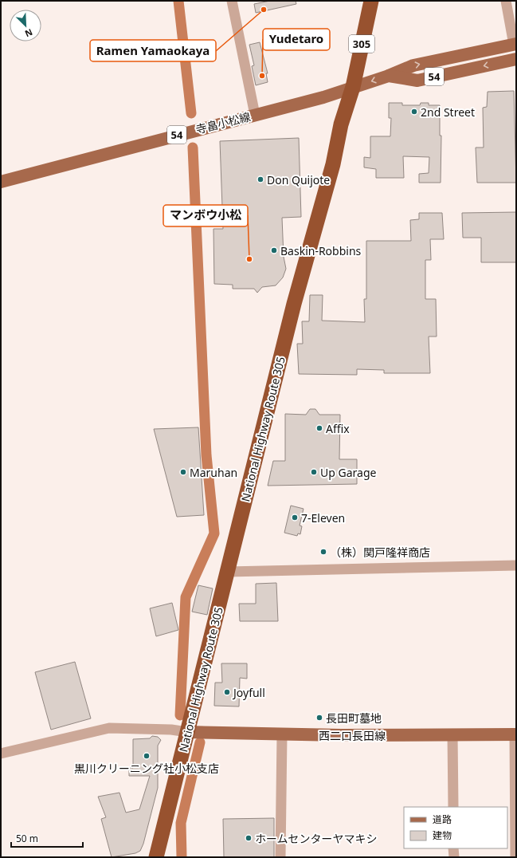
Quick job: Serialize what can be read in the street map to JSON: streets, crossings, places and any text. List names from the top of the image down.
{
  "streets": {
    "highway": ["305", "National Highway Route 305"],
    "main road": ["54", "寺畠小松線", "西二口長田線"]
  },
  "crossings": [
    ["寺畠小松線", "National Highway Route 305"],
    ["National Highway Route 305", "西二口長田線"]
  ],
  "places": [
    "Ramen Yamaokaya",
    "Yudetaro",
    "2nd Street",
    "Don Quijote",
    "Baskin-Robbins",
    "マンボウ小松",
    "Affix",
    "Maruhan",
    "Up Garage",
    "7-Eleven",
    "（株）関戸隆祥商店",
    "Joyfull",
    "長田町墓地",
    "黒川クリーニング社小松支店",
    "ホームセンターヤマキシ"
  ],
  "legend": ["道路", "建物"],
  "scale_bar": "50 m",
  "north": "bottom right"
}
